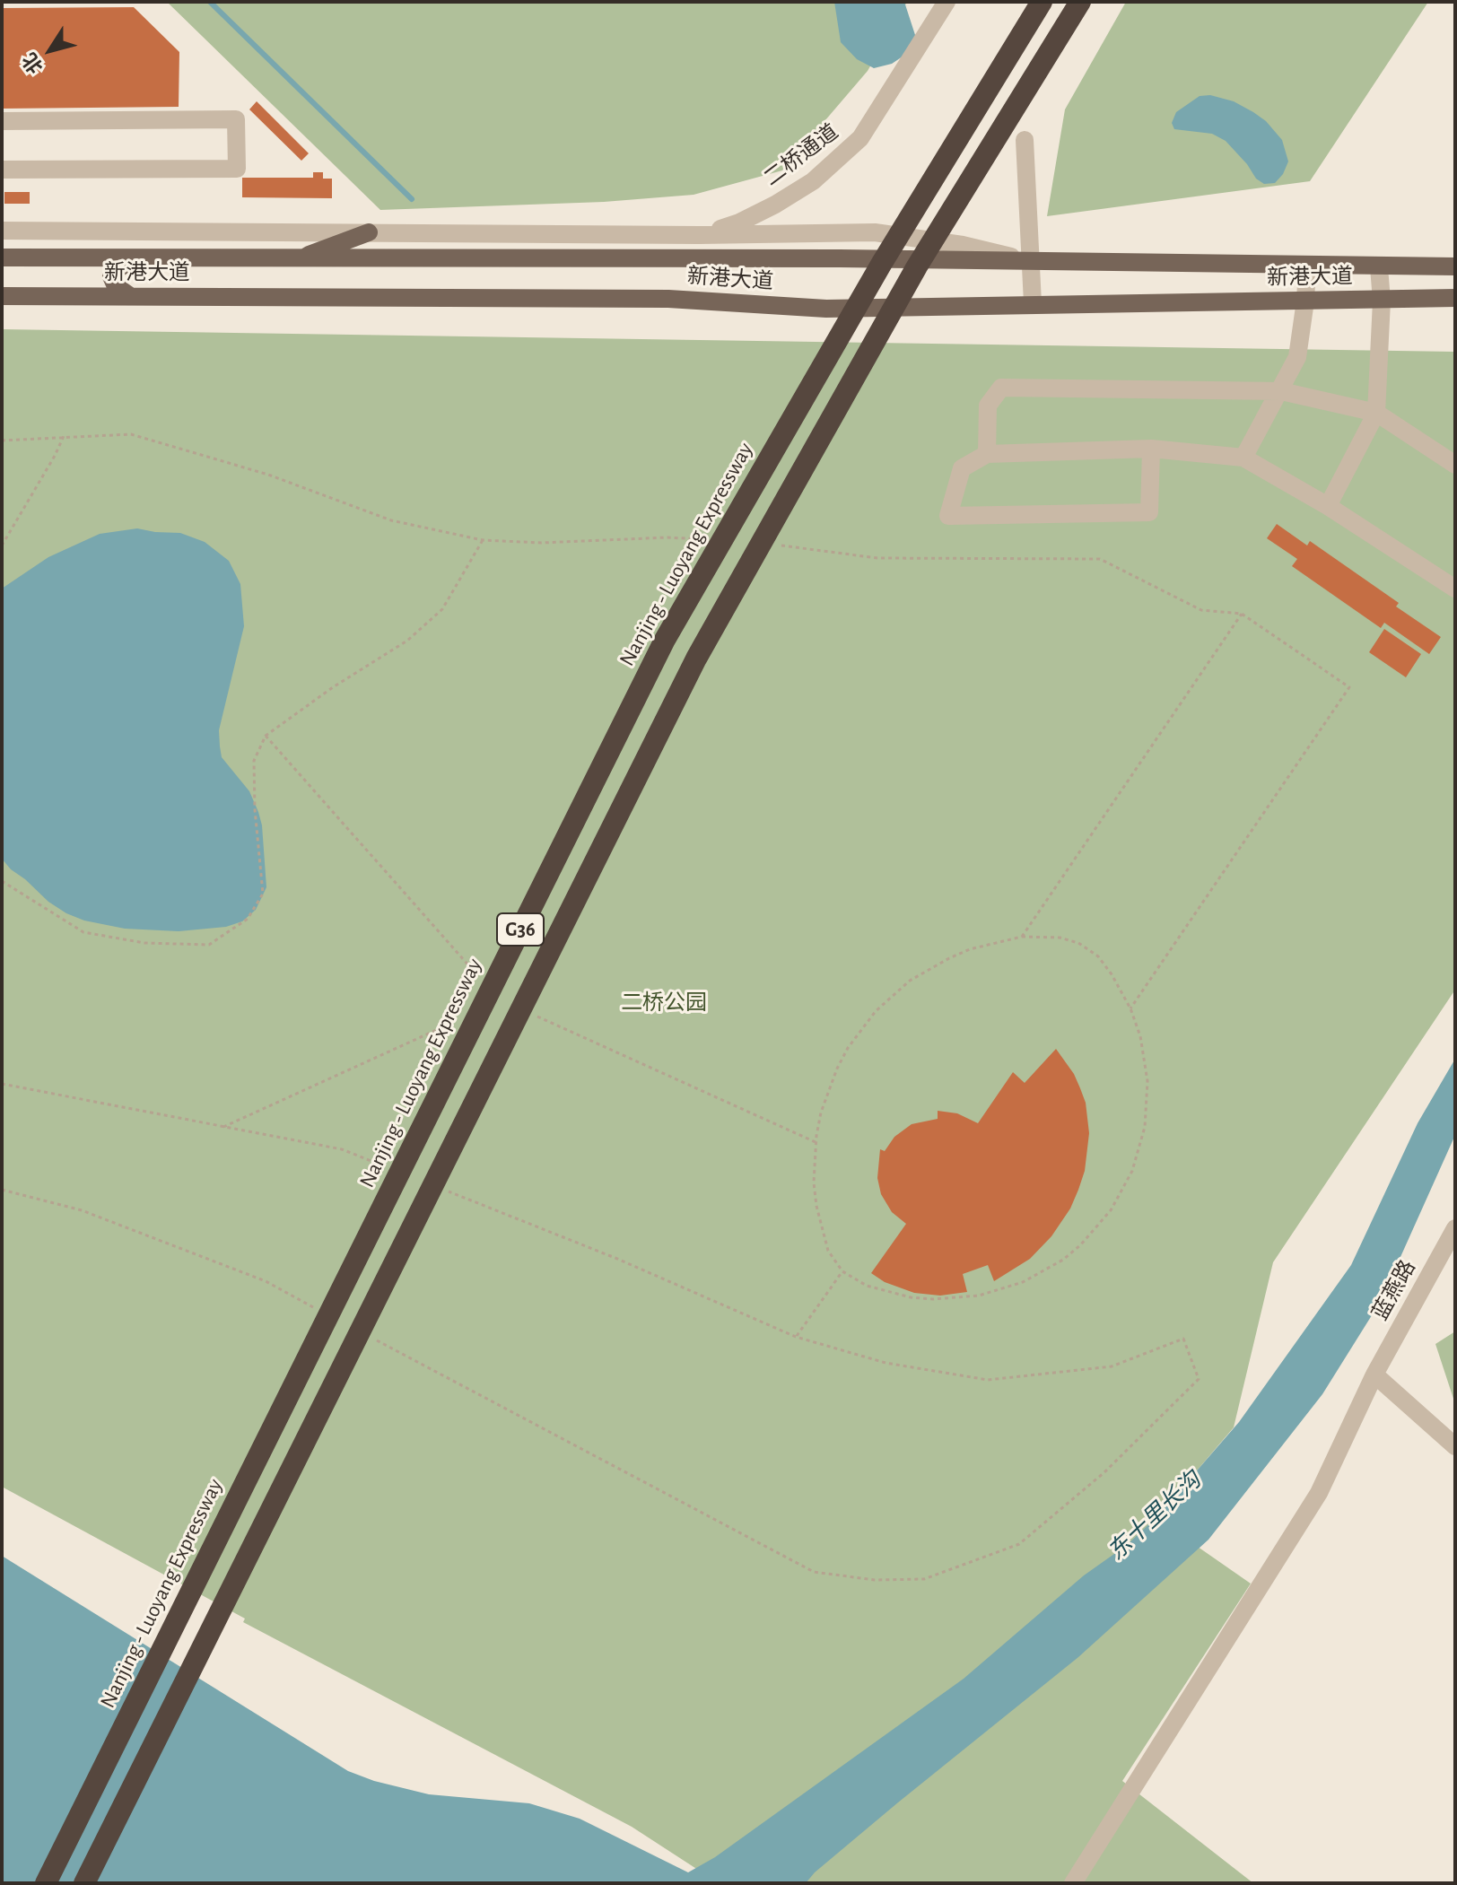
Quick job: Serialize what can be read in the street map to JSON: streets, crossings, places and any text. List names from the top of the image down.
{
  "streets": {
    "highway": ["Nanjing - Luoyang Expressway", "G36"],
    "main road": ["新港大道"],
    "street": ["二桥通道", "蓝燕路"]
  },
  "water": ["东十里长沟"],
  "parks": ["二桥公园"],
  "north": "bottom left"
}
